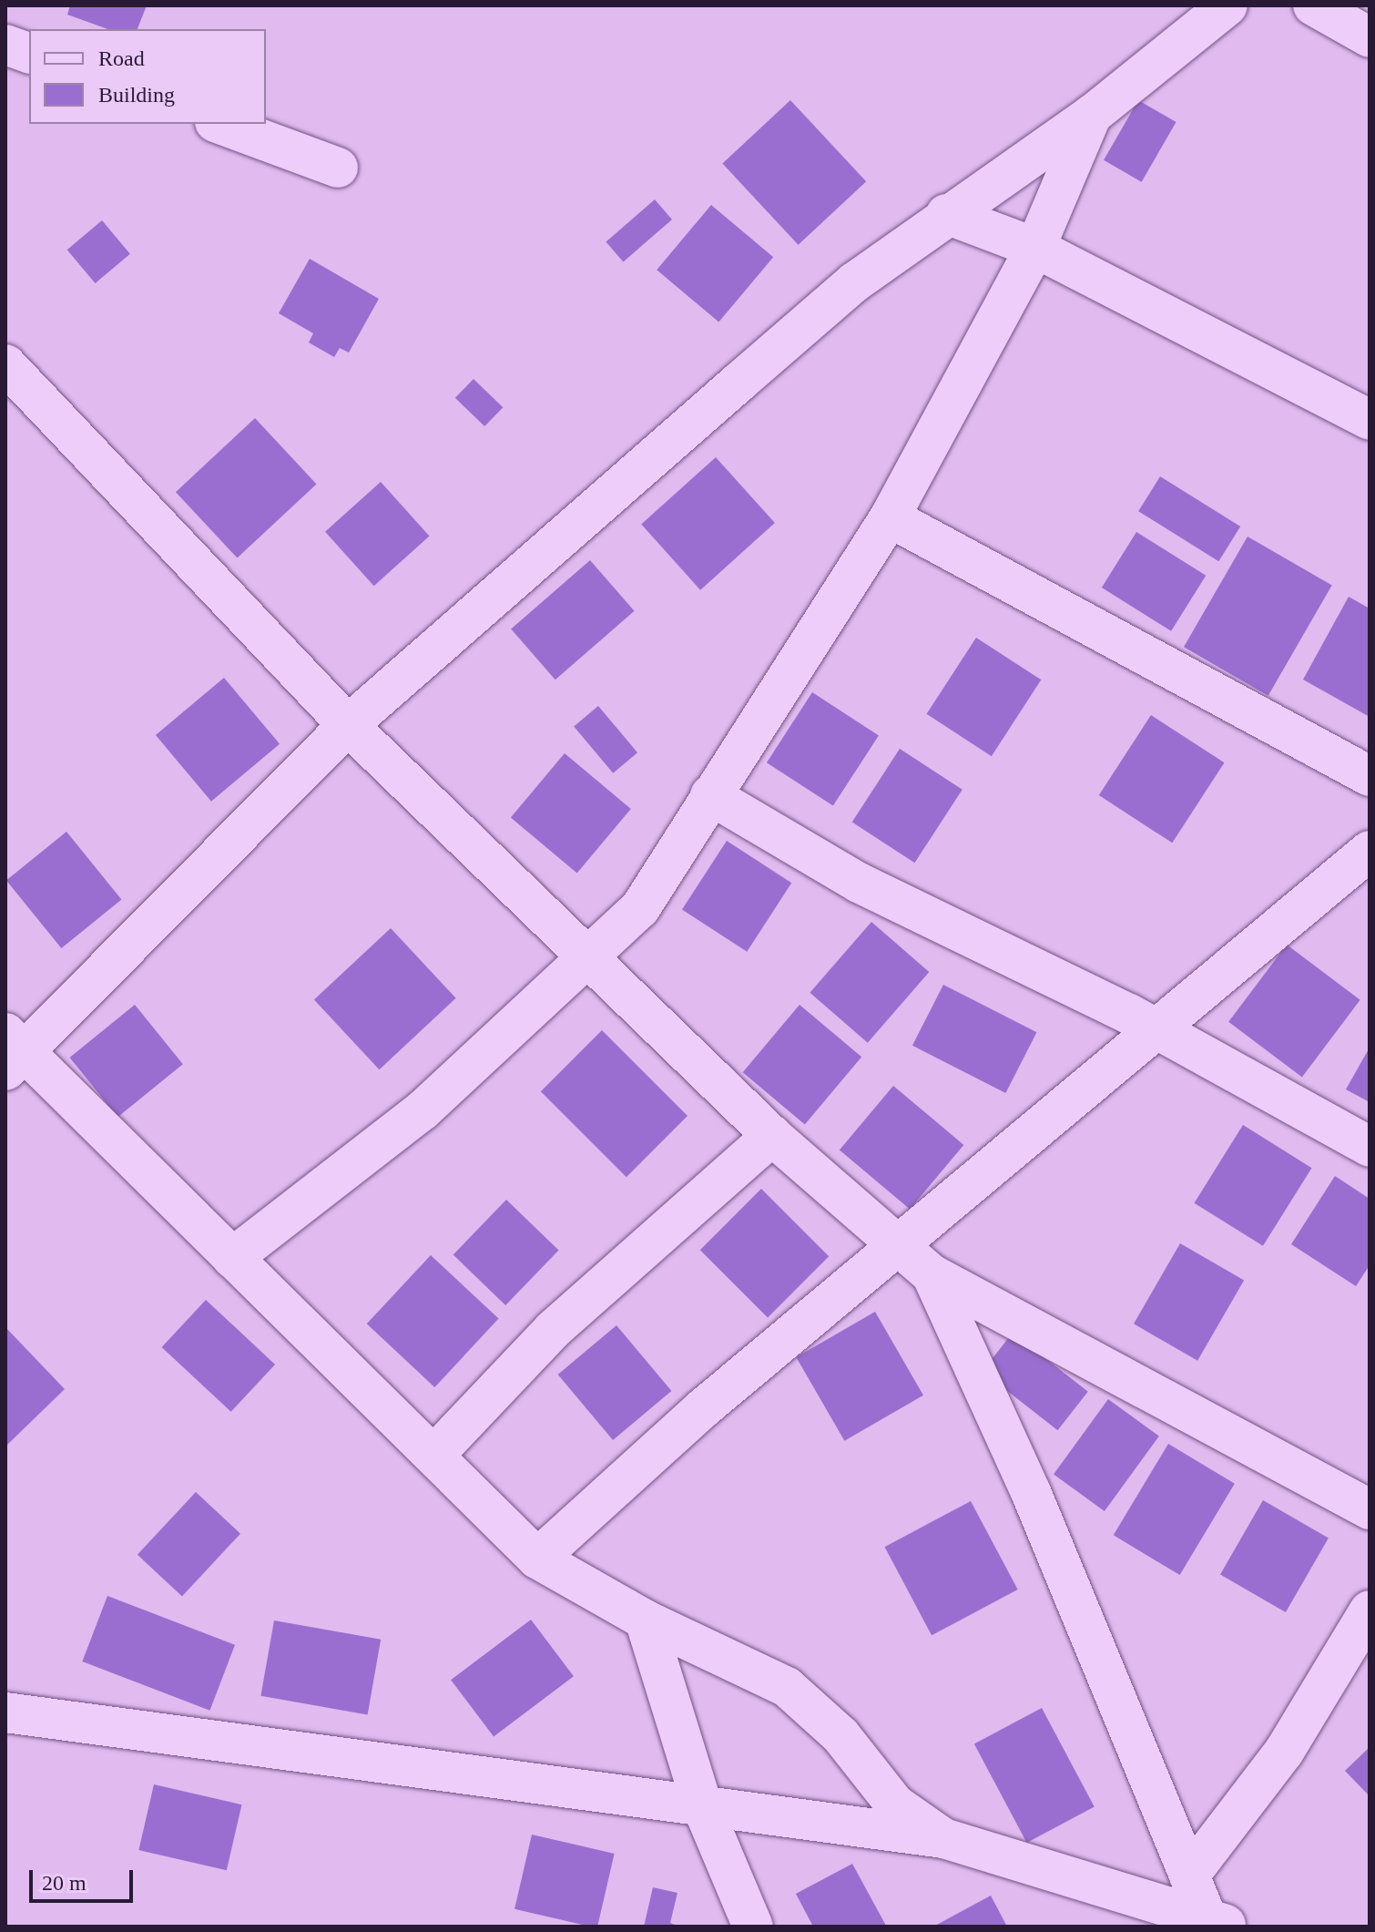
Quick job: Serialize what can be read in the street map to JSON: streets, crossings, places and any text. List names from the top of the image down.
{
  "legend": ["Road", "Building"],
  "scale_bar": "20 m"
}
